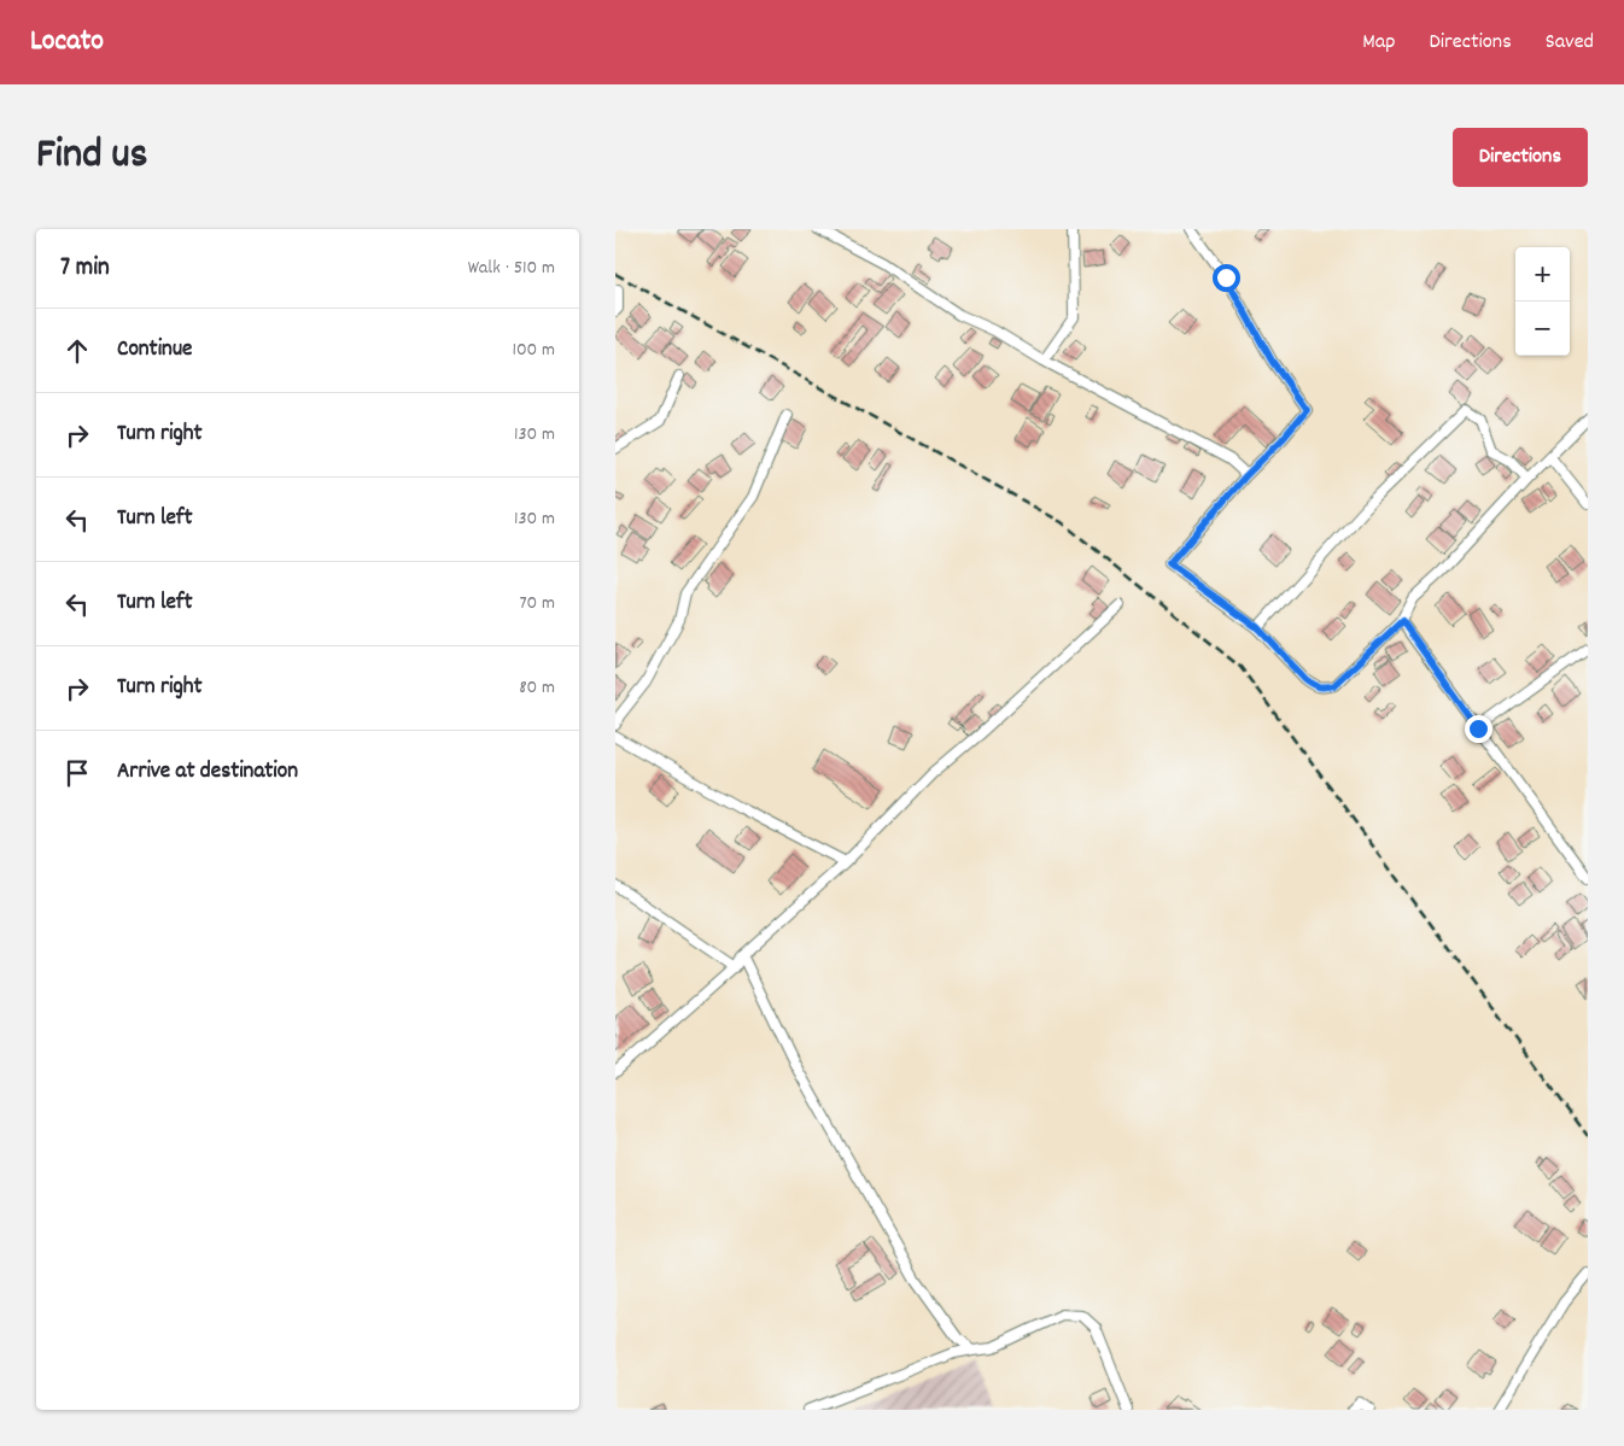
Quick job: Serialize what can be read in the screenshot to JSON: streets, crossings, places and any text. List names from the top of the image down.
{
  "page": {
    "header": "Locato",
    "nav": ["Map", "Directions", "Saved"],
    "title": "Find us",
    "buttons": "Directions",
    "heading": ["7 min", "Walk · 510 m"],
    "map_buttons": ["+", "−"],
    "list": [
      ["Continue", "100 m"],
      ["Turn right", "130 m"],
      ["Turn left", "130 m"],
      ["Turn left", "70 m"],
      ["Turn right", "80 m"],
      "Arrive at destination"
    ]
  }
}
